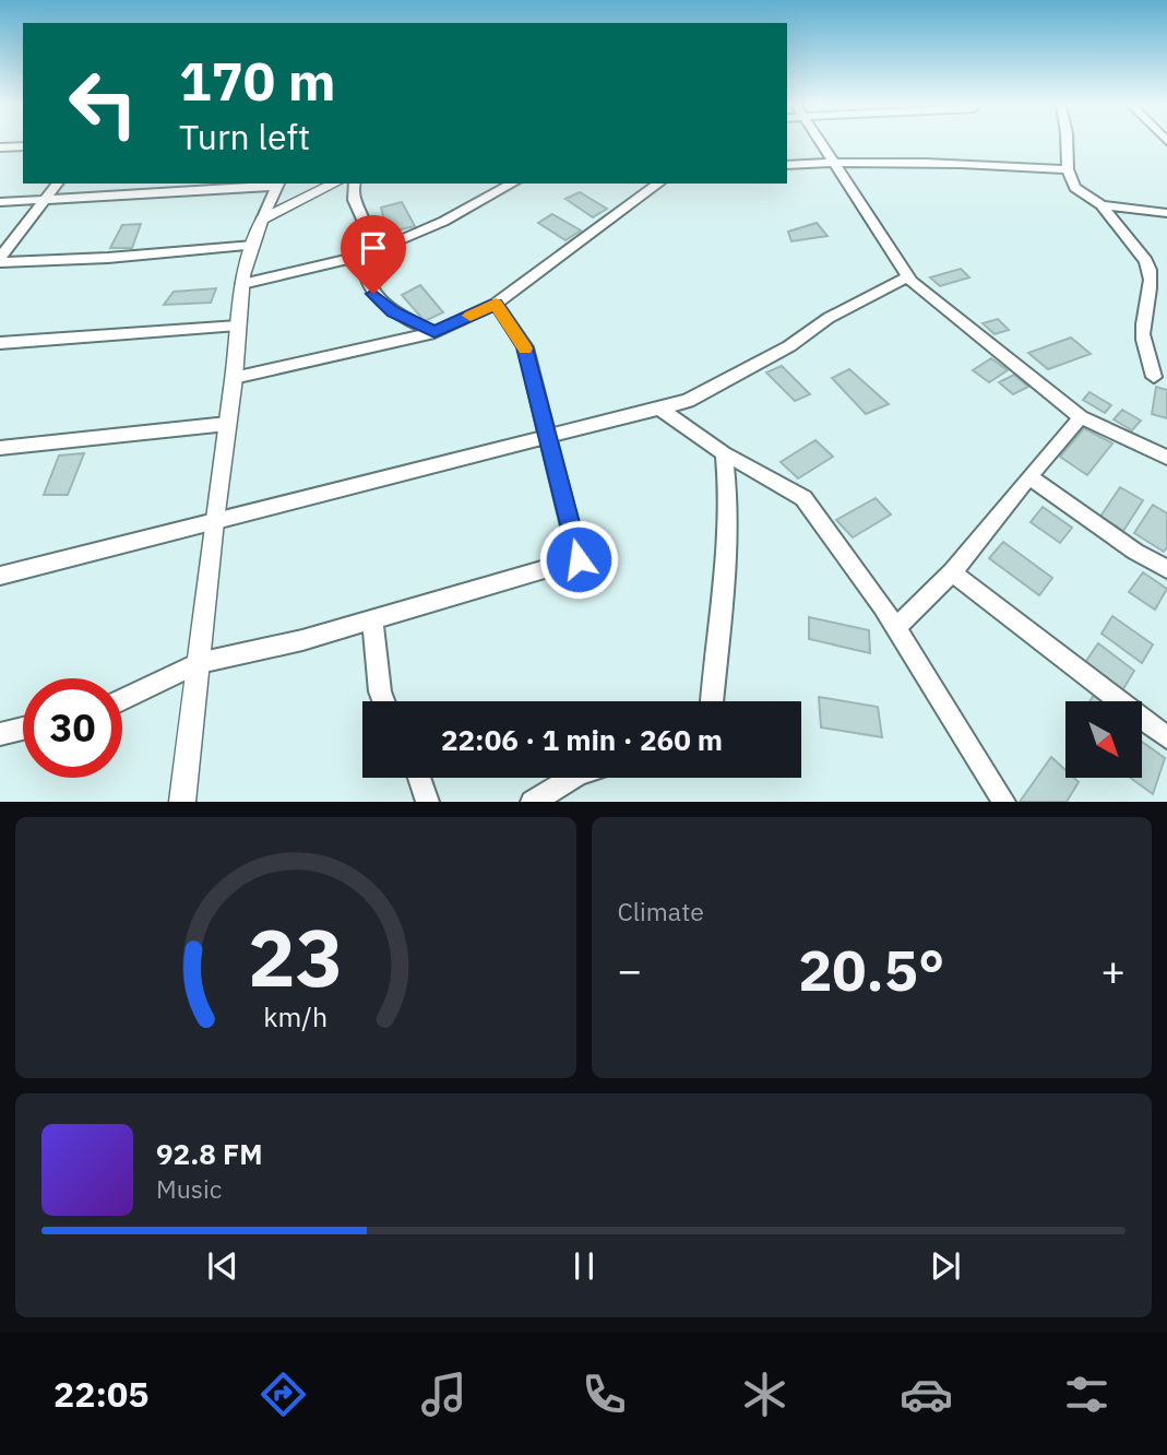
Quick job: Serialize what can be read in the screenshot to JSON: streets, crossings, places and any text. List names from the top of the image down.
{
  "north": "bottom right",
  "page": {
    "turn": ["170 m", "Turn left"],
    "limit": "30",
    "trip": "22:06 · 1 min · 260 m",
    "tile": "Climate",
    "heat": ["−", "20.5°", "+"],
    "song": ["92.8 FM", "Music"],
    "tabs": "22:05",
    "gauge": ["23", "km/h"]
  }
}
